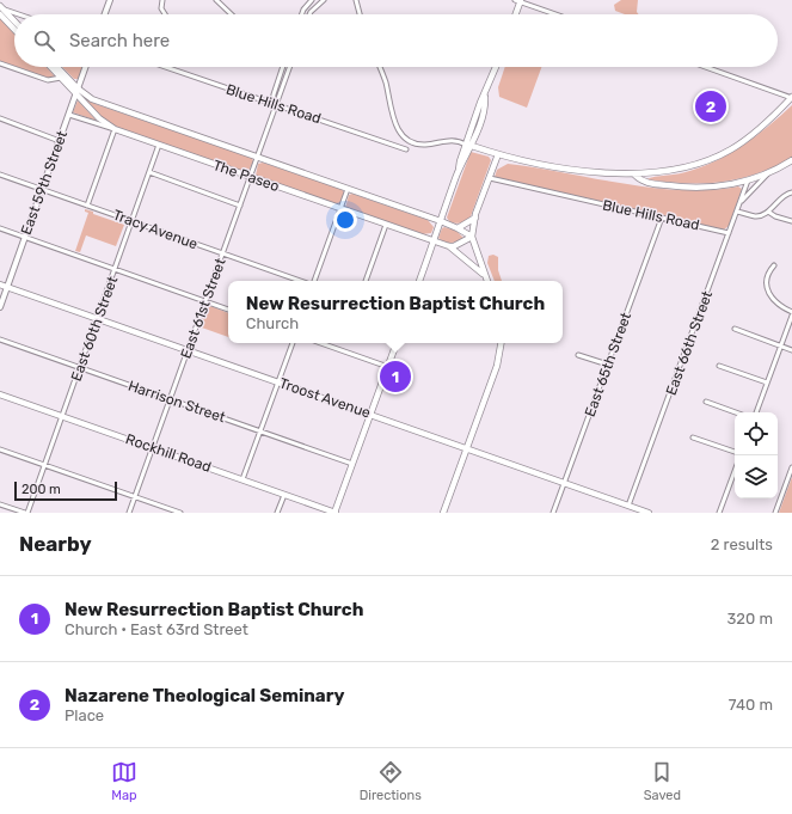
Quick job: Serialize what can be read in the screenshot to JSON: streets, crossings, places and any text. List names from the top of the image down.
{
  "streets": {
    "main road": ["The Paseo", "Troost Avenue", "Rockhill Road"],
    "street": [
      "Blue Hills Road",
      "East 59th Street",
      "Tracy Avenue",
      "East 61st Street",
      "East 60th Street",
      "East 66th Street",
      "East 65th Street",
      "Harrison Street"
    ]
  },
  "crossings": [
    ["Blue Hills Road", "East 61st Street"],
    ["Blue Hills Road", "East 66th Street"],
    ["Blue Hills Road", "East 65th Street"],
    ["The Paseo", "East 59th Street"],
    ["The Paseo", "East 61st Street"],
    ["The Paseo", "East 60th Street"],
    ["East 59th Street", "Tracy Avenue"],
    ["East 59th Street", "Troost Avenue"],
    ["Tracy Avenue", "East 61st Street"],
    ["Tracy Avenue", "East 60th Street"],
    ["East 61st Street", "Troost Avenue"],
    ["East 61st Street", "Harrison Street"],
    ["East 61st Street", "Rockhill Road"],
    ["East 60th Street", "Troost Avenue"],
    ["East 60th Street", "Harrison Street"],
    ["East 60th Street", "Rockhill Road"],
    ["East 66th Street", "Troost Avenue"],
    ["East 65th Street", "Troost Avenue"]
  ],
  "scale_bar": "200 m",
  "page": {
    "search": "Search here",
    "pins": ["2", "1"],
    "popup": ["New Resurrection Baptist Church", "Church"],
    "scale": "200 m",
    "heading": ["Nearby", "2 results"],
    "list": [
      {
        "mark": "1",
        "name": "New Resurrection Baptist Church",
        "note": "Church · East 63rd Street",
        "value": "320 m"
      },
      {
        "mark": "2",
        "name": "Nazarene Theological Seminary",
        "note": "Place",
        "value": "740 m"
      }
    ],
    "nav": ["Map", "Directions", "Saved"]
  }
}
